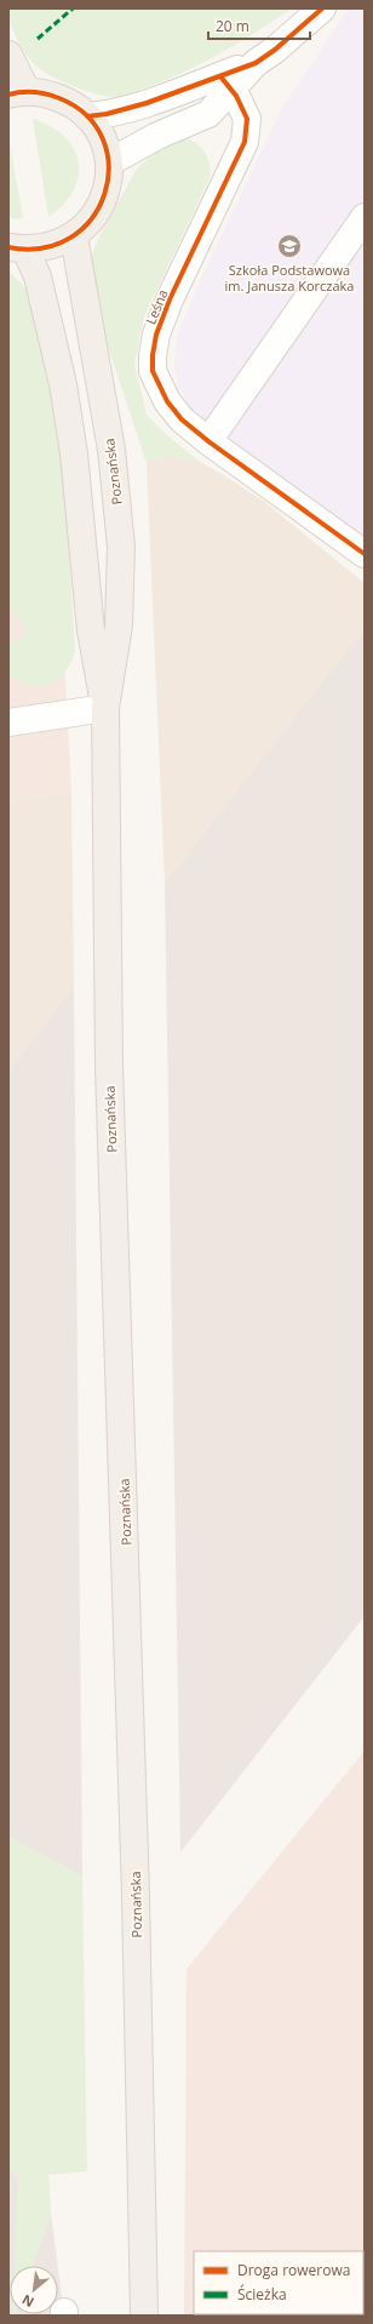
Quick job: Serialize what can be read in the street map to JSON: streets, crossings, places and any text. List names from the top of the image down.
{
  "streets": {
    "main road": ["Poznańska"],
    "street": ["Leśna"]
  },
  "places": {
    "school or university": ["Szkoła Podstawowa im. Janusza Korczaka"]
  },
  "legend": ["Droga rowerowa", "Ścieżka"],
  "scale_bar": "20 m",
  "north": "bottom left"
}
